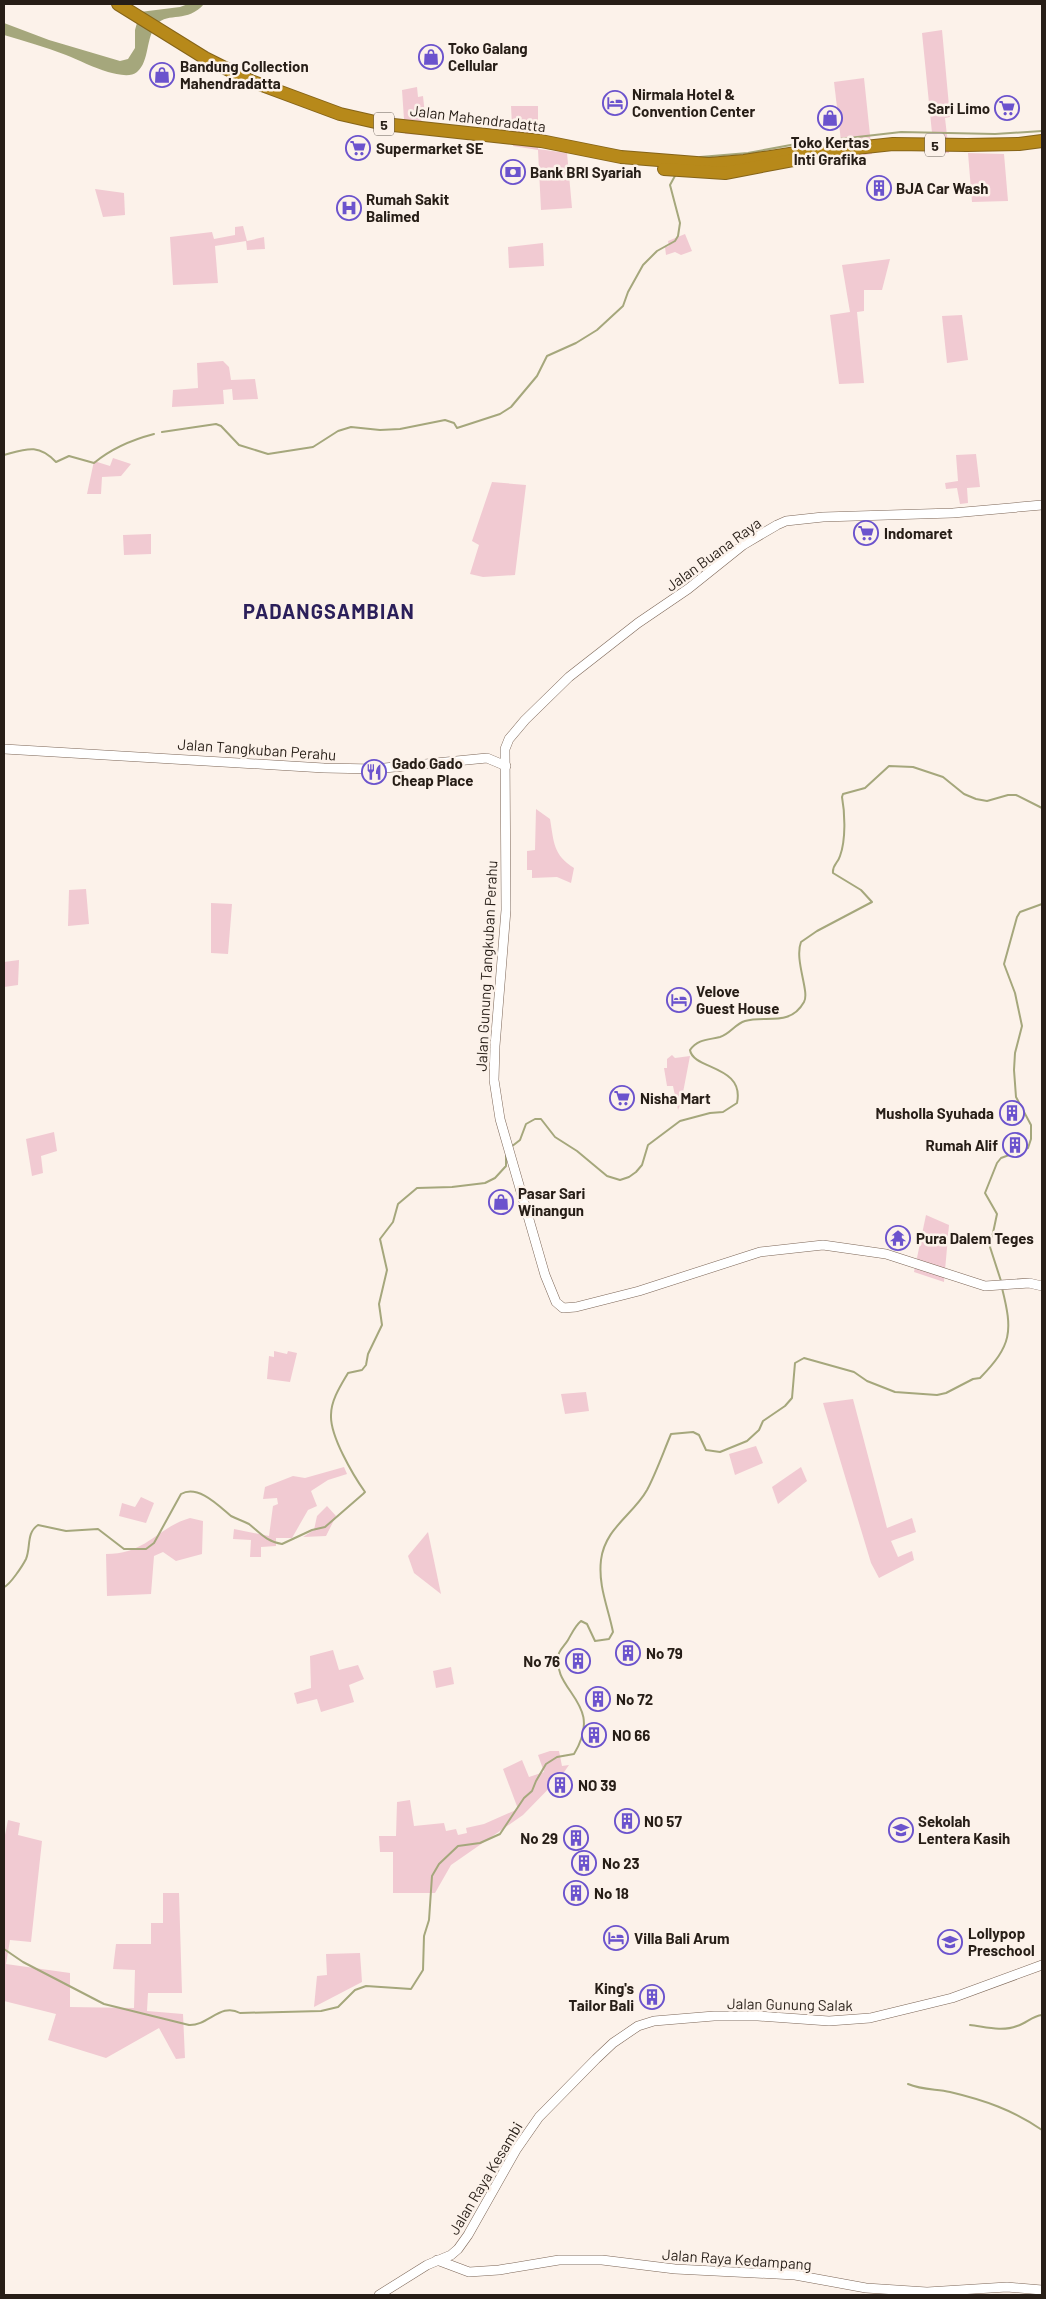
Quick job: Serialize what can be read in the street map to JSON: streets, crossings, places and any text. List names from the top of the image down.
{
  "streets": {
    "highway": ["Jalan Mahendradatta", "5"],
    "street": [
      "Jalan Buana Raya",
      "Jalan Tangkuban Perahu",
      "Jalan Gunung Tangkuban Perahu",
      "Jalan Gunung Salak",
      "Jalan Raya Kesambi",
      "Jalan Raya Kedampang"
    ]
  },
  "crossings": [
    ["Jalan Buana Raya", "Jalan Tangkuban Perahu"],
    ["Jalan Buana Raya", "Jalan Gunung Tangkuban Perahu"],
    ["Jalan Gunung Salak", "Jalan Raya Kesambi"],
    ["Jalan Raya Kesambi", "Jalan Raya Kedampang"]
  ],
  "districts": ["PADANGSAMBIAN"],
  "places": {
    "shop": [
      "Toko Galang Cellular",
      "Bandung Collection Mahendradatta",
      "Toko Kertas Inti Grafika",
      "Pasar Sari Winangun"
    ],
    "hotel": ["Nirmala Hotel & Convention Center", "Velove Guest House", "Villa Bali Arum"],
    "supermarket": [
      "Sari Limo",
      "Supermarket SE",
      "Indomaret",
      "Nisha Mart"
    ],
    "bank": ["Bank BRI Syariah"],
    "building": [
      "BJA Car Wash",
      "Musholla Syuhada",
      "Rumah Alif",
      "No 79",
      "No 76",
      "No 72",
      "NO 66",
      "NO 39",
      "NO 57",
      "No 29",
      "No 23",
      "No 18",
      "King's Tailor Bali"
    ],
    "hospital": ["Rumah Sakit Balimed"],
    "restaurant": ["Gado Gado Cheap Place"],
    "temple": ["Pura Dalem Teges"],
    "school or university": ["Sekolah Lentera Kasih", "Lollypop Preschool"]
  }
}
